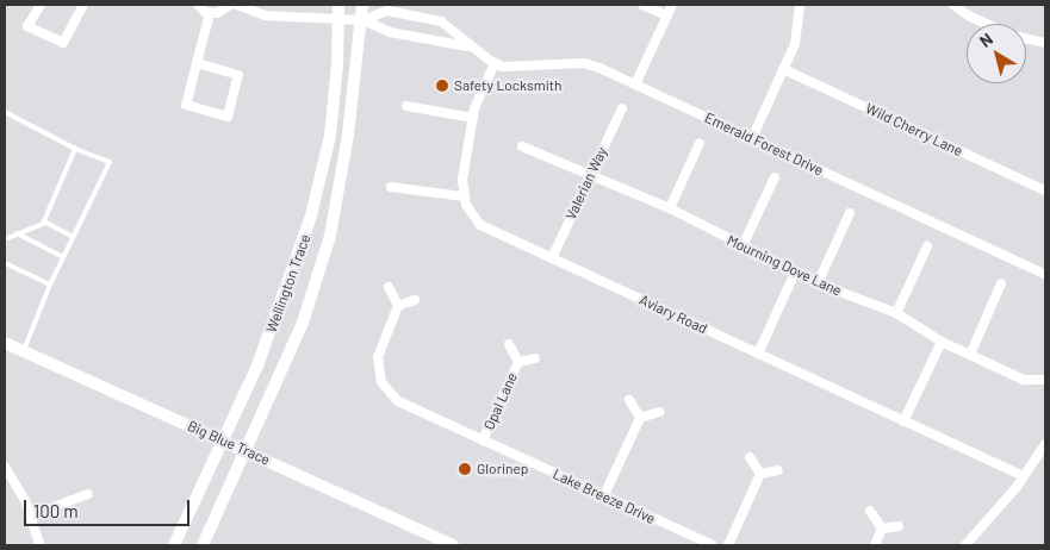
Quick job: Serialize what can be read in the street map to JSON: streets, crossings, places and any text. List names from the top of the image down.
{
  "streets": {
    "street": [
      "Wild Cherry Lane",
      "Emerald Forest Drive",
      "Valerian Way",
      "Mourning Dove Lane",
      "Wellington Trace",
      "Aviary Road",
      "Opal Lane",
      "Big Blue Trace",
      "Lake Breeze Drive"
    ]
  },
  "crossings": [
    ["Emerald Forest Drive", "Wellington Trace"],
    ["Valerian Way", "Mourning Dove Lane"],
    ["Valerian Way", "Aviary Road"],
    ["Wellington Trace", "Big Blue Trace"],
    ["Opal Lane", "Lake Breeze Drive"]
  ],
  "places": ["Safety Locksmith", "Glorinep"],
  "scale_bar": "100 m",
  "north": "top left"
}
